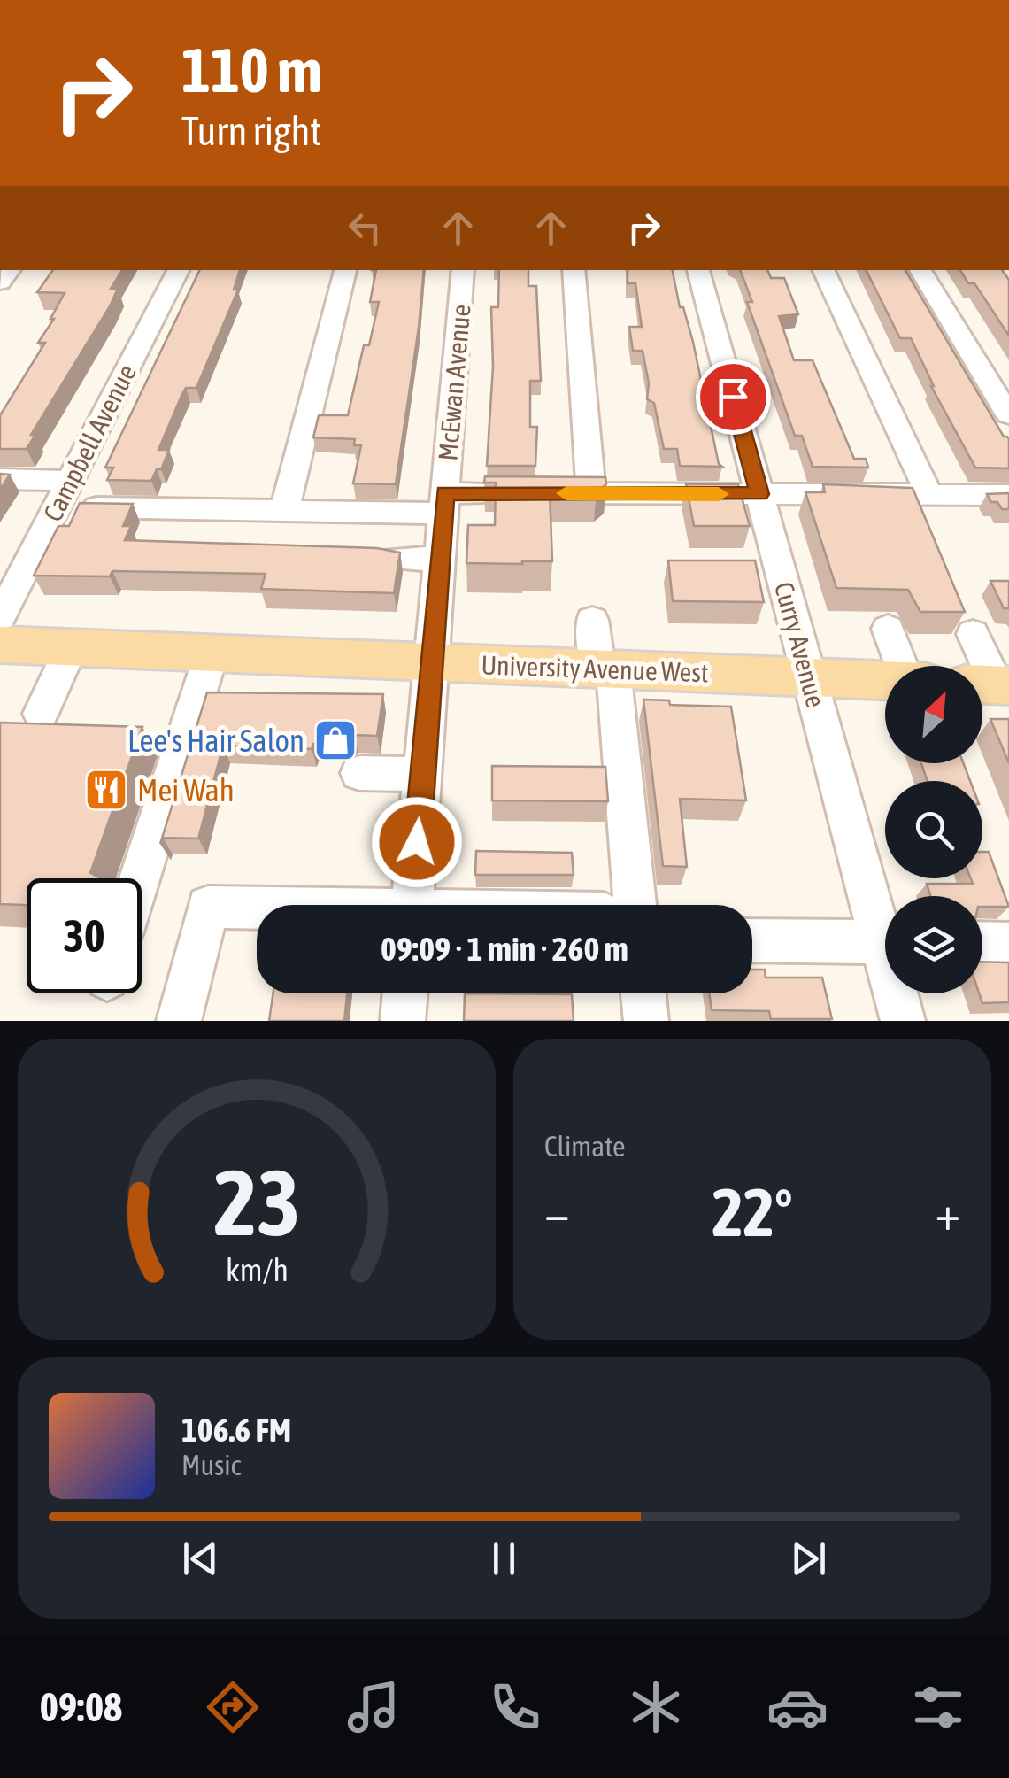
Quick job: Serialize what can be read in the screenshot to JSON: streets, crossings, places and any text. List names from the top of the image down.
{
  "streets": {
    "main road": ["University Avenue West"],
    "street": ["McEwan Avenue", "Campbell Avenue", "Curry Avenue"]
  },
  "crossings": [
    ["McEwan Avenue", "University Avenue West"],
    ["Curry Avenue", "University Avenue West"]
  ],
  "places": {
    "shop": ["Lee's Hair Salon"],
    "restaurant": ["Mei Wah"]
  },
  "north": "top right",
  "page": {
    "turn": ["110 m", "Turn right"],
    "limit": "30",
    "trip": "09:09 · 1 min · 260 m",
    "tile": "Climate",
    "heat": ["−", "22°", "+"],
    "song": ["106.6 FM", "Music"],
    "tabs": "09:08",
    "gauge": ["23", "km/h"]
  }
}
